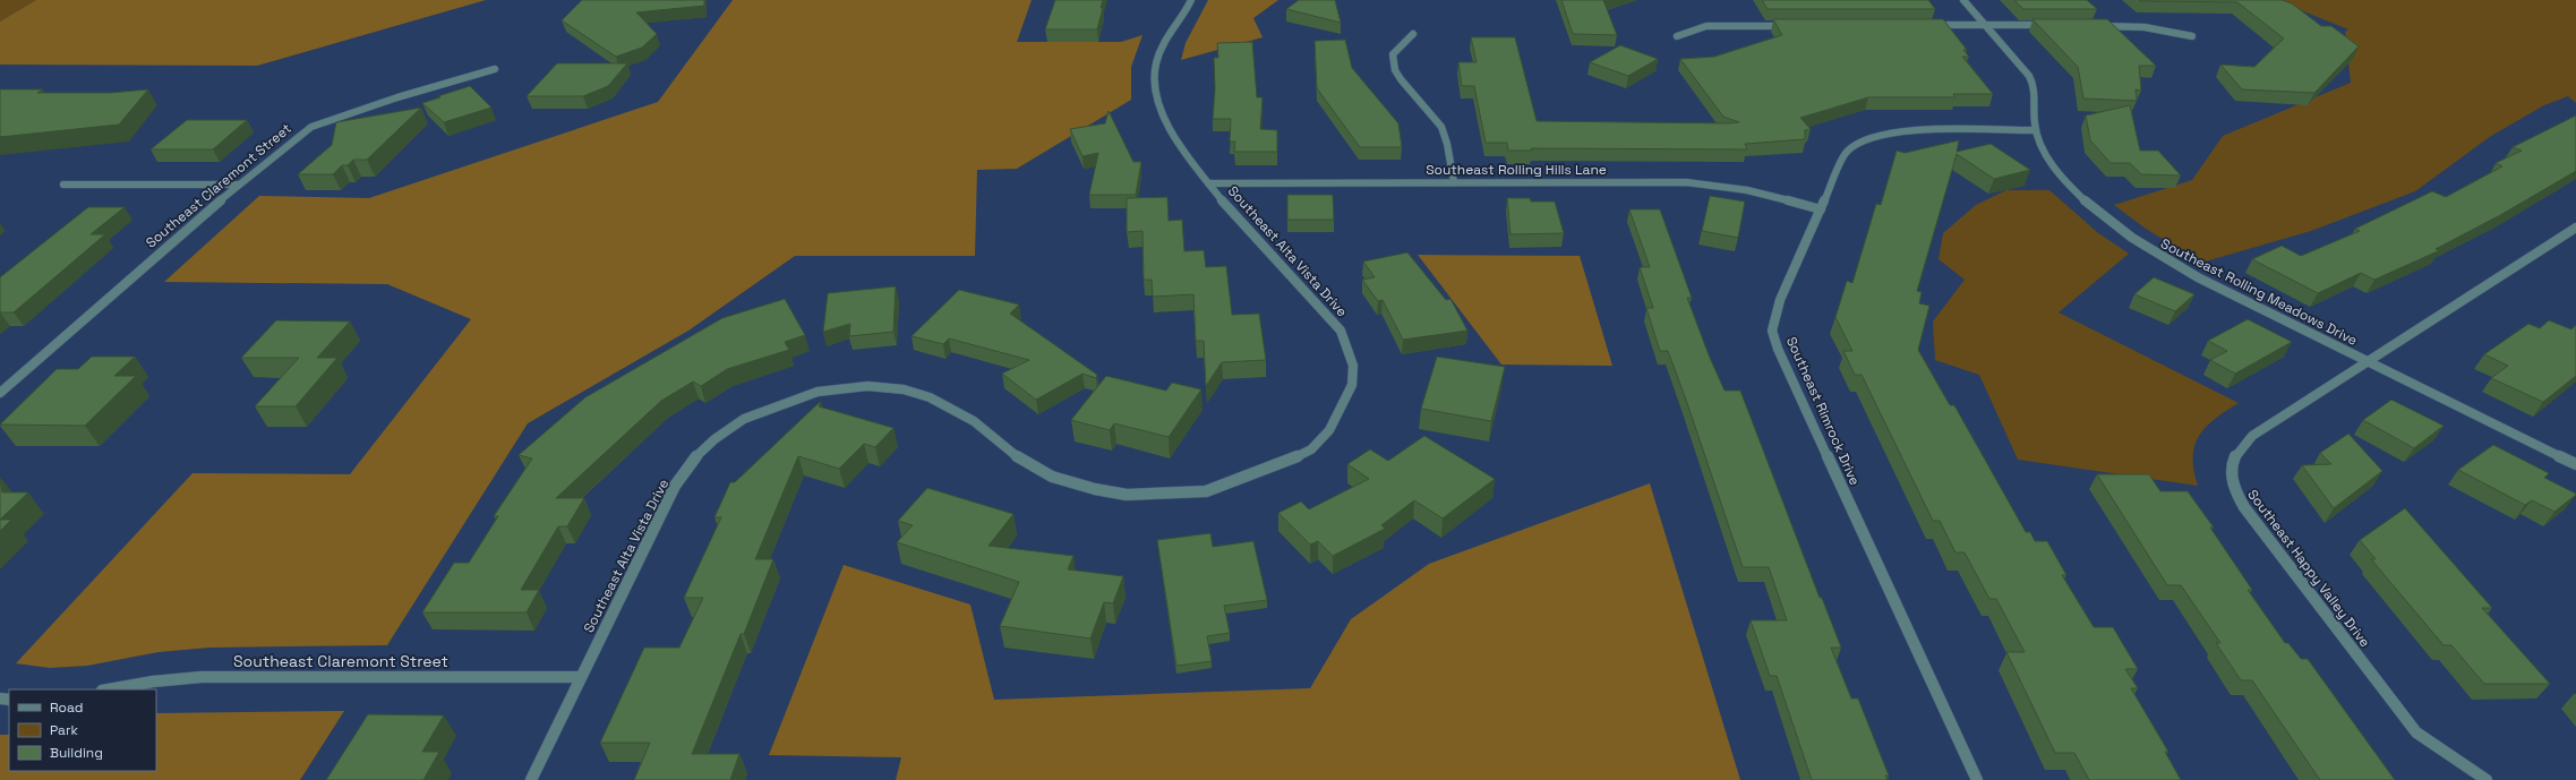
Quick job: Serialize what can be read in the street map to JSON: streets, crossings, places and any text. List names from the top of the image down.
{
  "streets": {
    "street": [
      "Southeast Rolling Hills Lane",
      "Southeast Claremont Street",
      "Southeast Alta Vista Drive",
      "Southeast Rolling Meadows Drive",
      "Southeast Rimrock Drive",
      "Southeast Happy Valley Drive"
    ]
  },
  "crossings": [
    ["Southeast Rolling Hills Lane", "Southeast Alta Vista Drive"],
    ["Southeast Rolling Hills Lane", "Southeast Rimrock Drive"],
    ["Southeast Claremont Street", "Southeast Alta Vista Drive"],
    ["Southeast Rolling Meadows Drive", "Southeast Rimrock Drive"],
    ["Southeast Rolling Meadows Drive", "Southeast Happy Valley Drive"]
  ],
  "legend": ["Road", "Park", "Building"]
}
